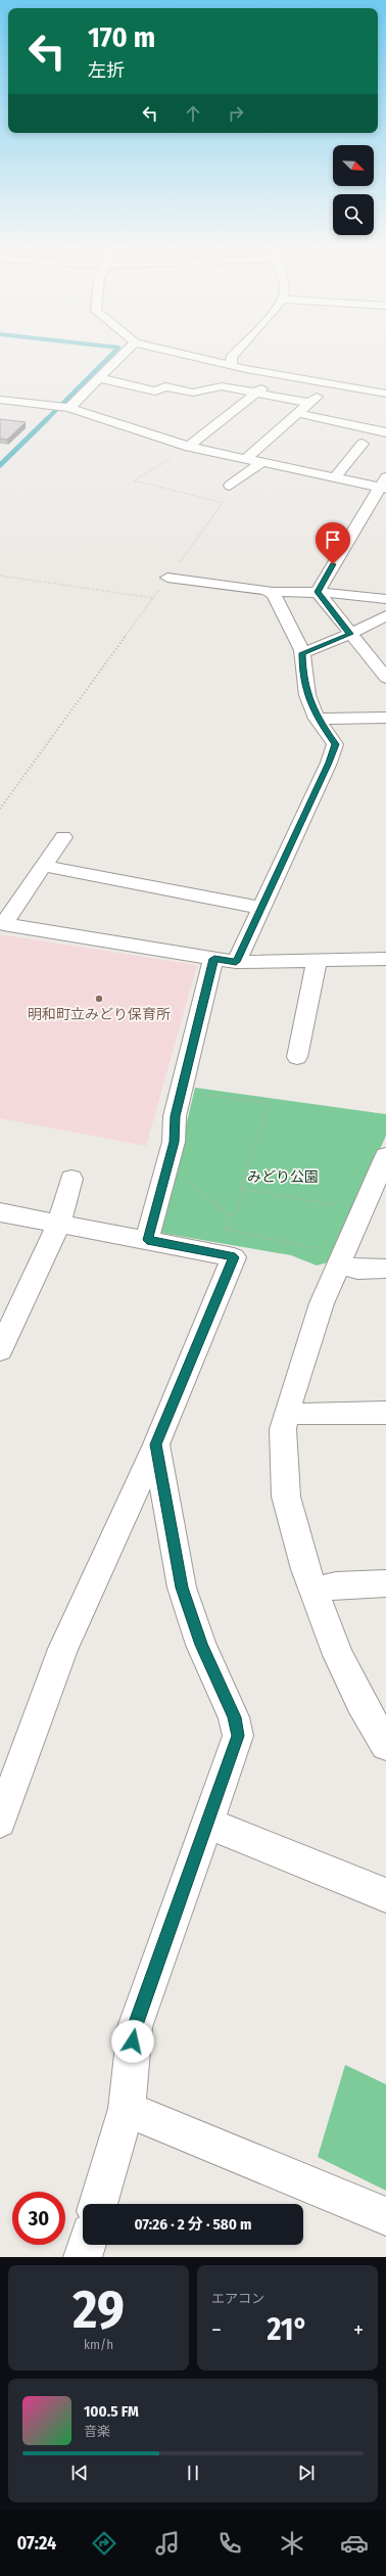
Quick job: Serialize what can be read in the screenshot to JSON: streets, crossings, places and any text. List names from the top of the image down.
{
  "parks": ["みどり公園"],
  "places": ["明和町立みどり保育所"],
  "north": "bottom right",
  "page": {
    "turn": ["170 m", "左折"],
    "limit": "30",
    "trip": "07:26 · 2 分 · 580 m",
    "tile": [
      ["29", "km/h"],
      "エアコン"
    ],
    "heat": ["−", "21°", "+"],
    "song": ["100.5 FM", "音楽"],
    "tabs": "07:24"
  }
}
